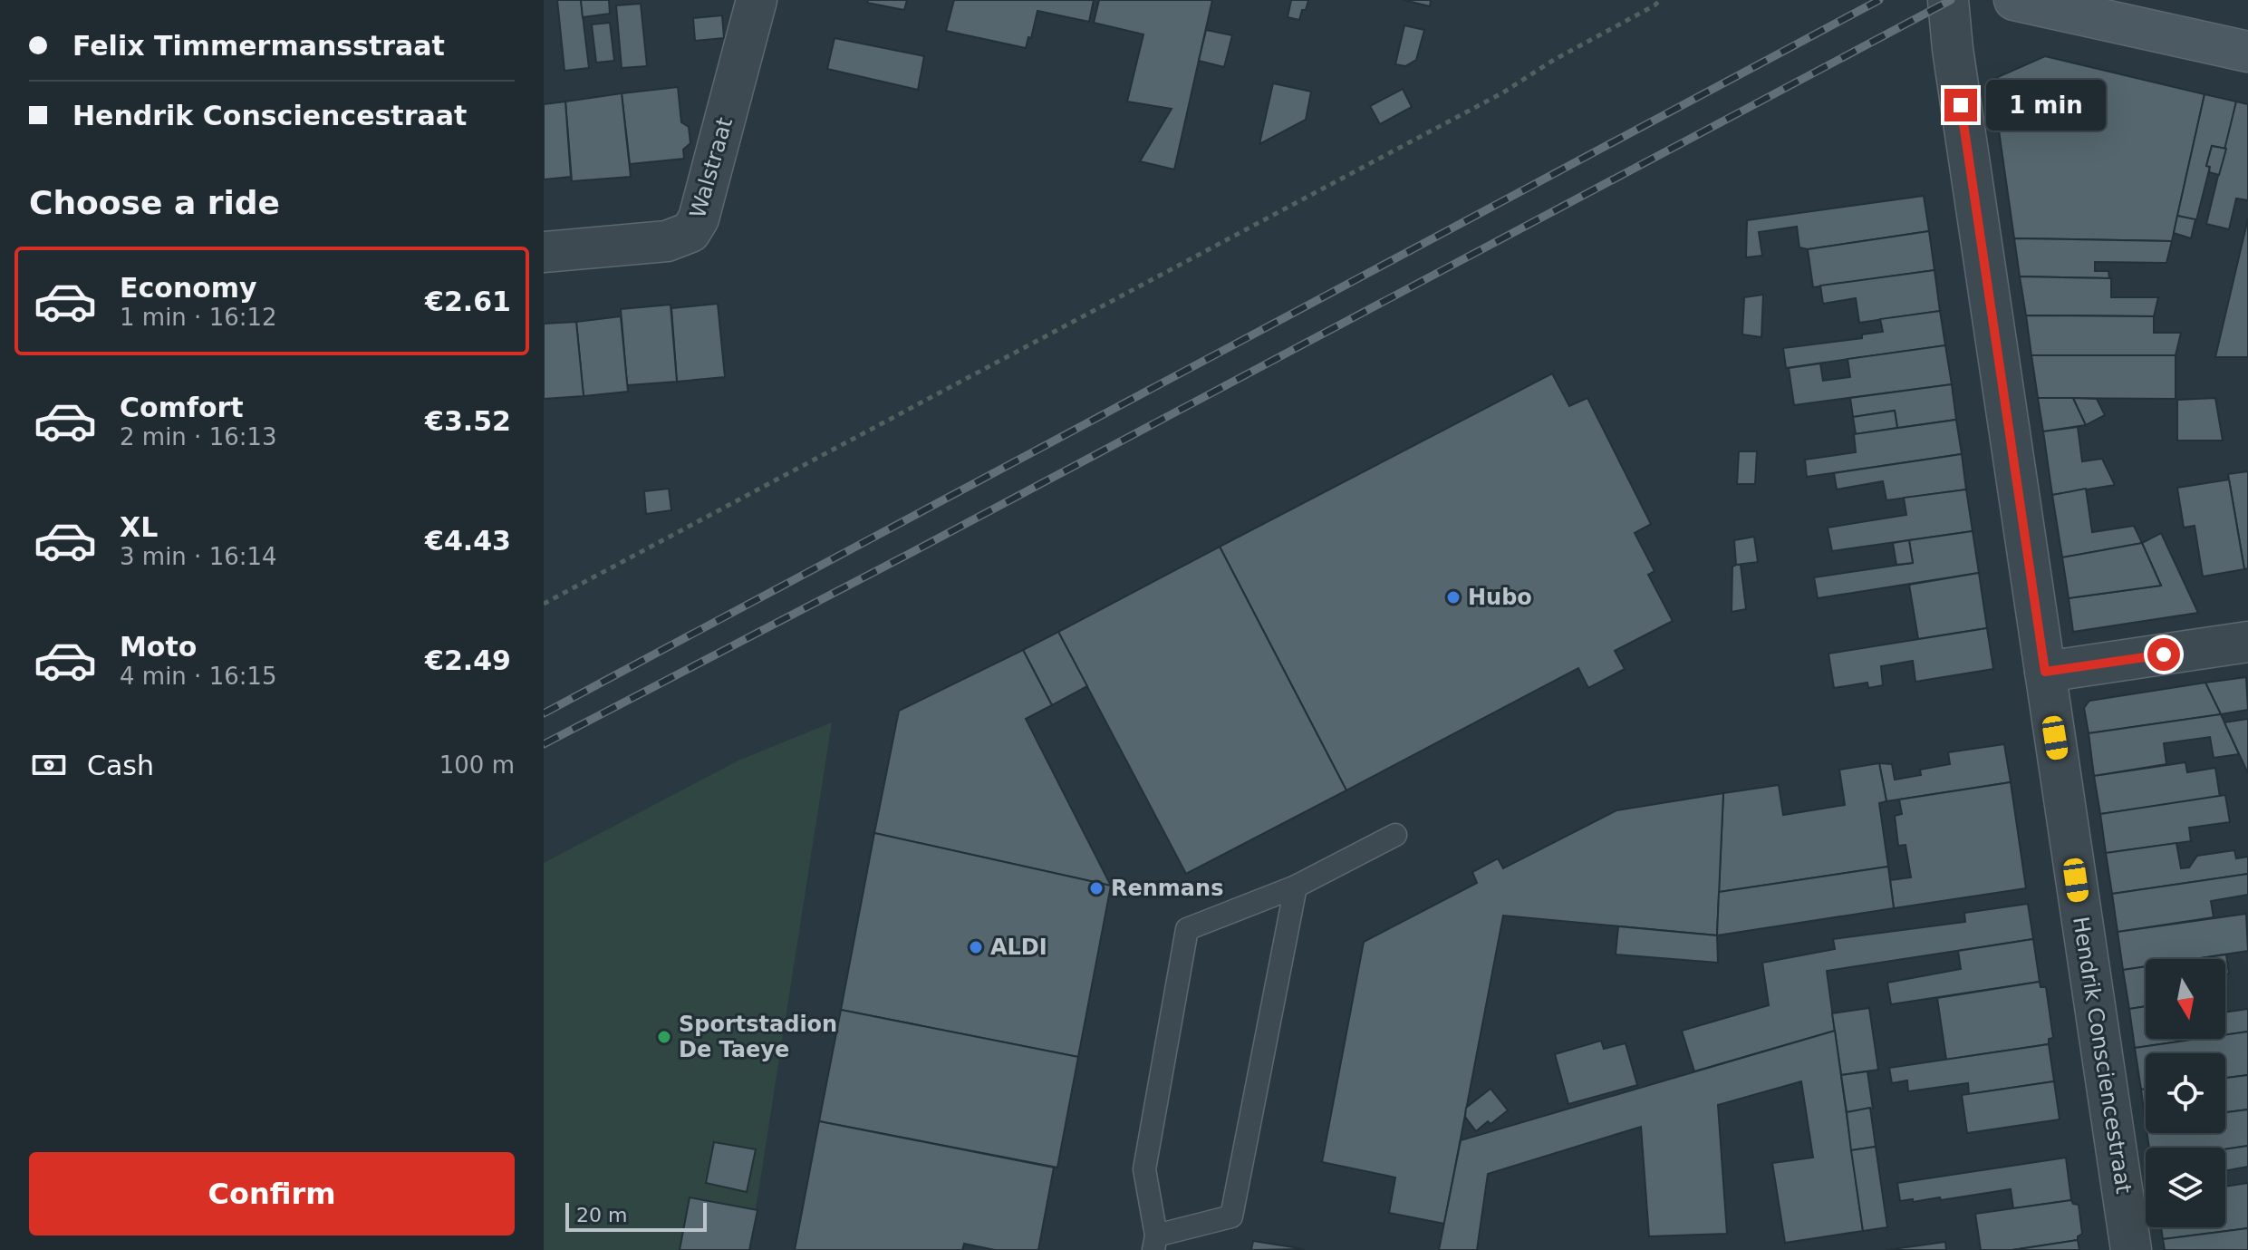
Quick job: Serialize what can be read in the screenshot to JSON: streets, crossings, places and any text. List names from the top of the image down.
{
  "streets": {
    "street": ["Walstraat", "Hendrik Consciencestraat"]
  },
  "places": [
    "Hubo",
    "Renmans",
    "ALDI",
    "Sportstadion De Taeye"
  ],
  "scale_bar": "20 m",
  "north": "bottom",
  "page": {
    "banner": ["Felix Timmermansstraat", "Hendrik Consciencestraat"],
    "bubble": "1 min",
    "heading": "Choose a ride",
    "list": [
      {
        "name": "Economy",
        "note": "1 min · 16:12",
        "value": "€2.61"
      },
      {
        "name": "Comfort",
        "note": "2 min · 16:13",
        "value": "€3.52"
      },
      {
        "name": "XL",
        "note": "3 min · 16:14",
        "value": "€4.43"
      },
      {
        "name": "Moto",
        "note": "4 min · 16:15",
        "value": "€2.49"
      }
    ],
    "pay": ["Cash", "100 m"],
    "buttons": "Confirm",
    "scale": "20 m"
  }
}
